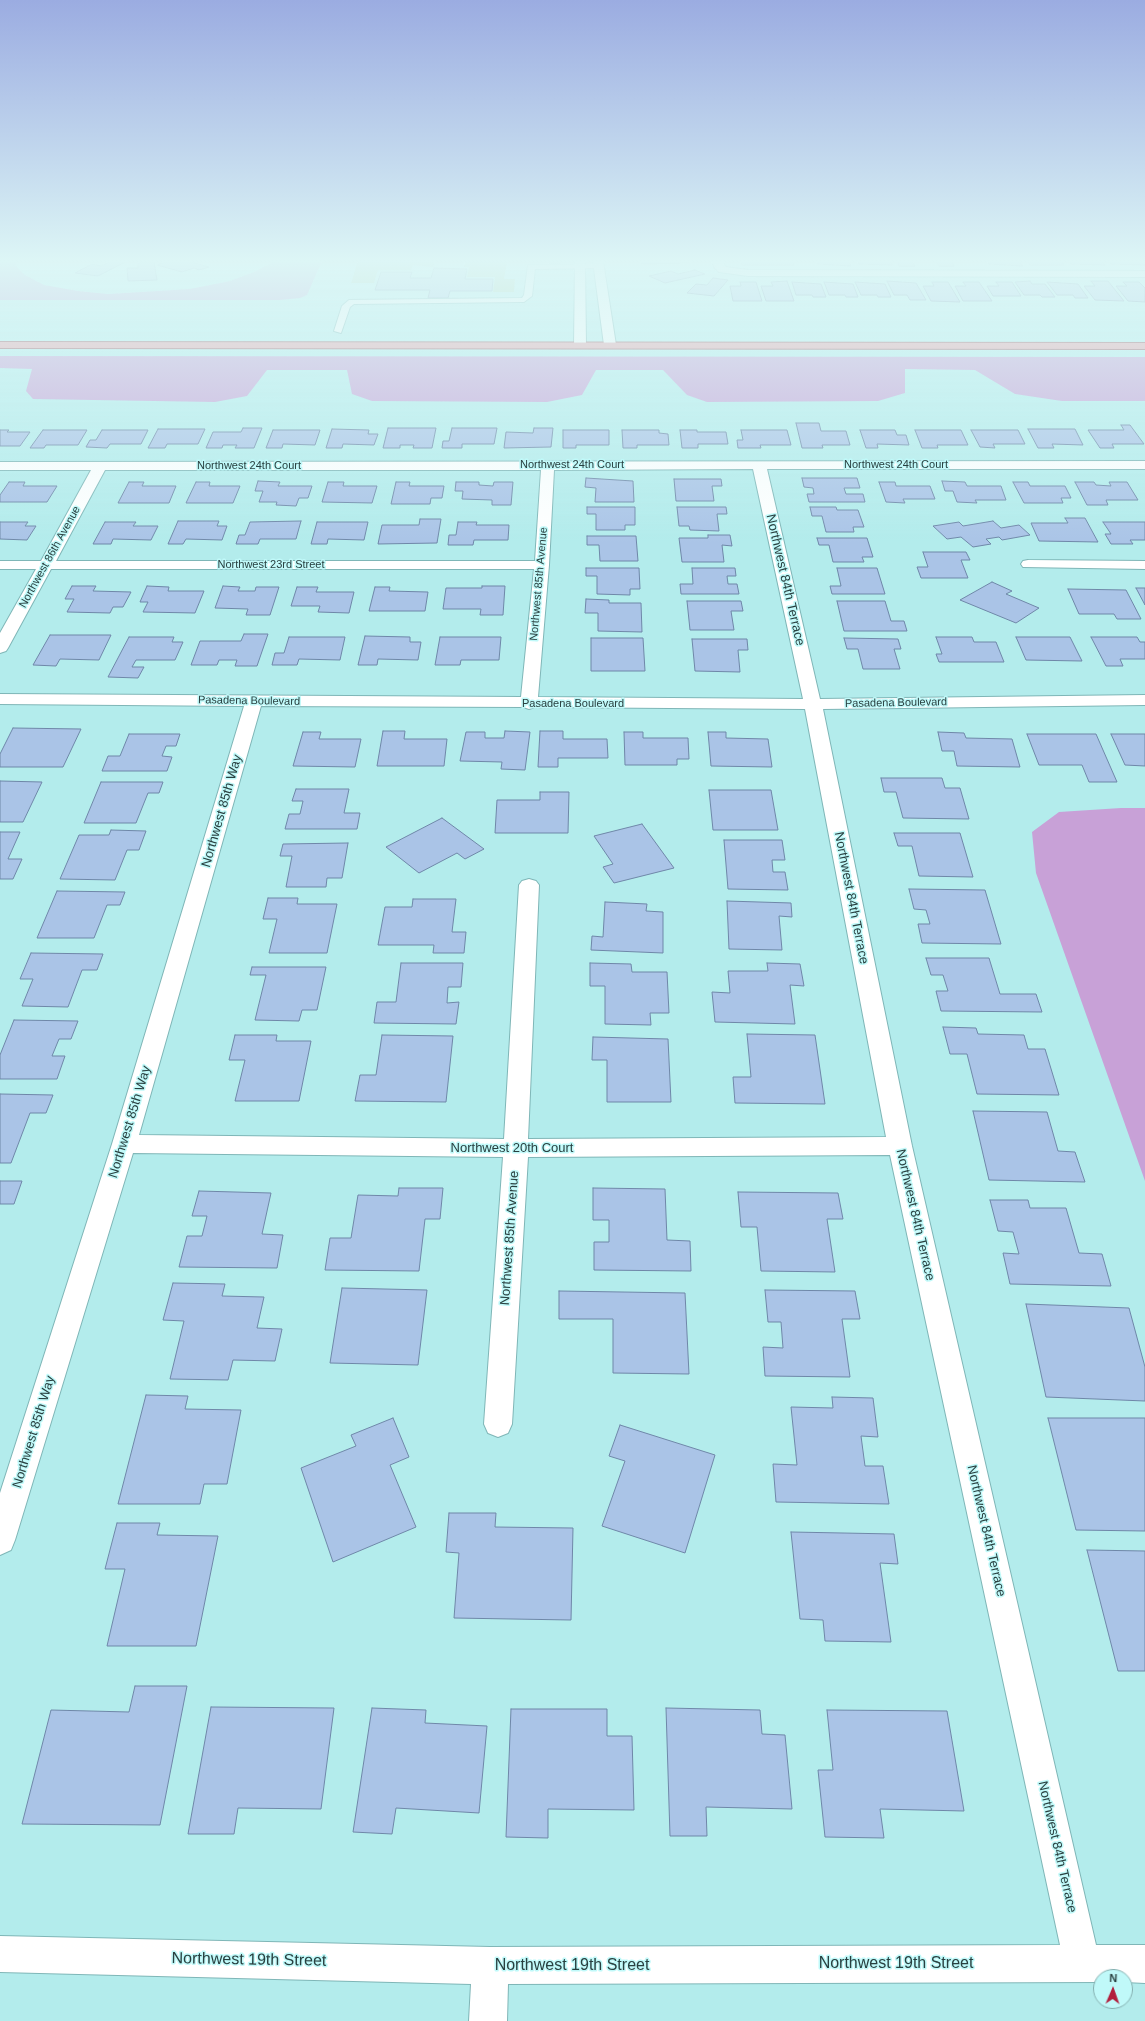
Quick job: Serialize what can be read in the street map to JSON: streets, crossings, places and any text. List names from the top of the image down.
{
  "streets": {
    "street": [
      "Northwest 24th Court",
      "Northwest 86th Avenue",
      "Northwest 23rd Street",
      "Northwest 84th Terrace",
      "Northwest 85th Avenue",
      "Pasadena Boulevard",
      "Northwest 85th Way",
      "Northwest 20th Court",
      "Northwest 19th Street"
    ]
  },
  "crossings": [
    ["Northwest 24th Court", "Northwest 86th Avenue"],
    ["Northwest 24th Court", "Northwest 84th Terrace"],
    ["Northwest 24th Court", "Northwest 85th Avenue"],
    ["Northwest 86th Avenue", "Northwest 23rd Street"],
    ["Northwest 23rd Street", "Northwest 85th Avenue"],
    ["Northwest 84th Terrace", "Pasadena Boulevard"],
    ["Northwest 84th Terrace", "Northwest 20th Court"],
    ["Northwest 84th Terrace", "Northwest 19th Street"],
    ["Northwest 85th Avenue", "Pasadena Boulevard"],
    ["Northwest 85th Avenue", "Northwest 20th Court"],
    ["Pasadena Boulevard", "Northwest 85th Way"],
    ["Northwest 85th Way", "Northwest 20th Court"]
  ],
  "north": "top"
}
